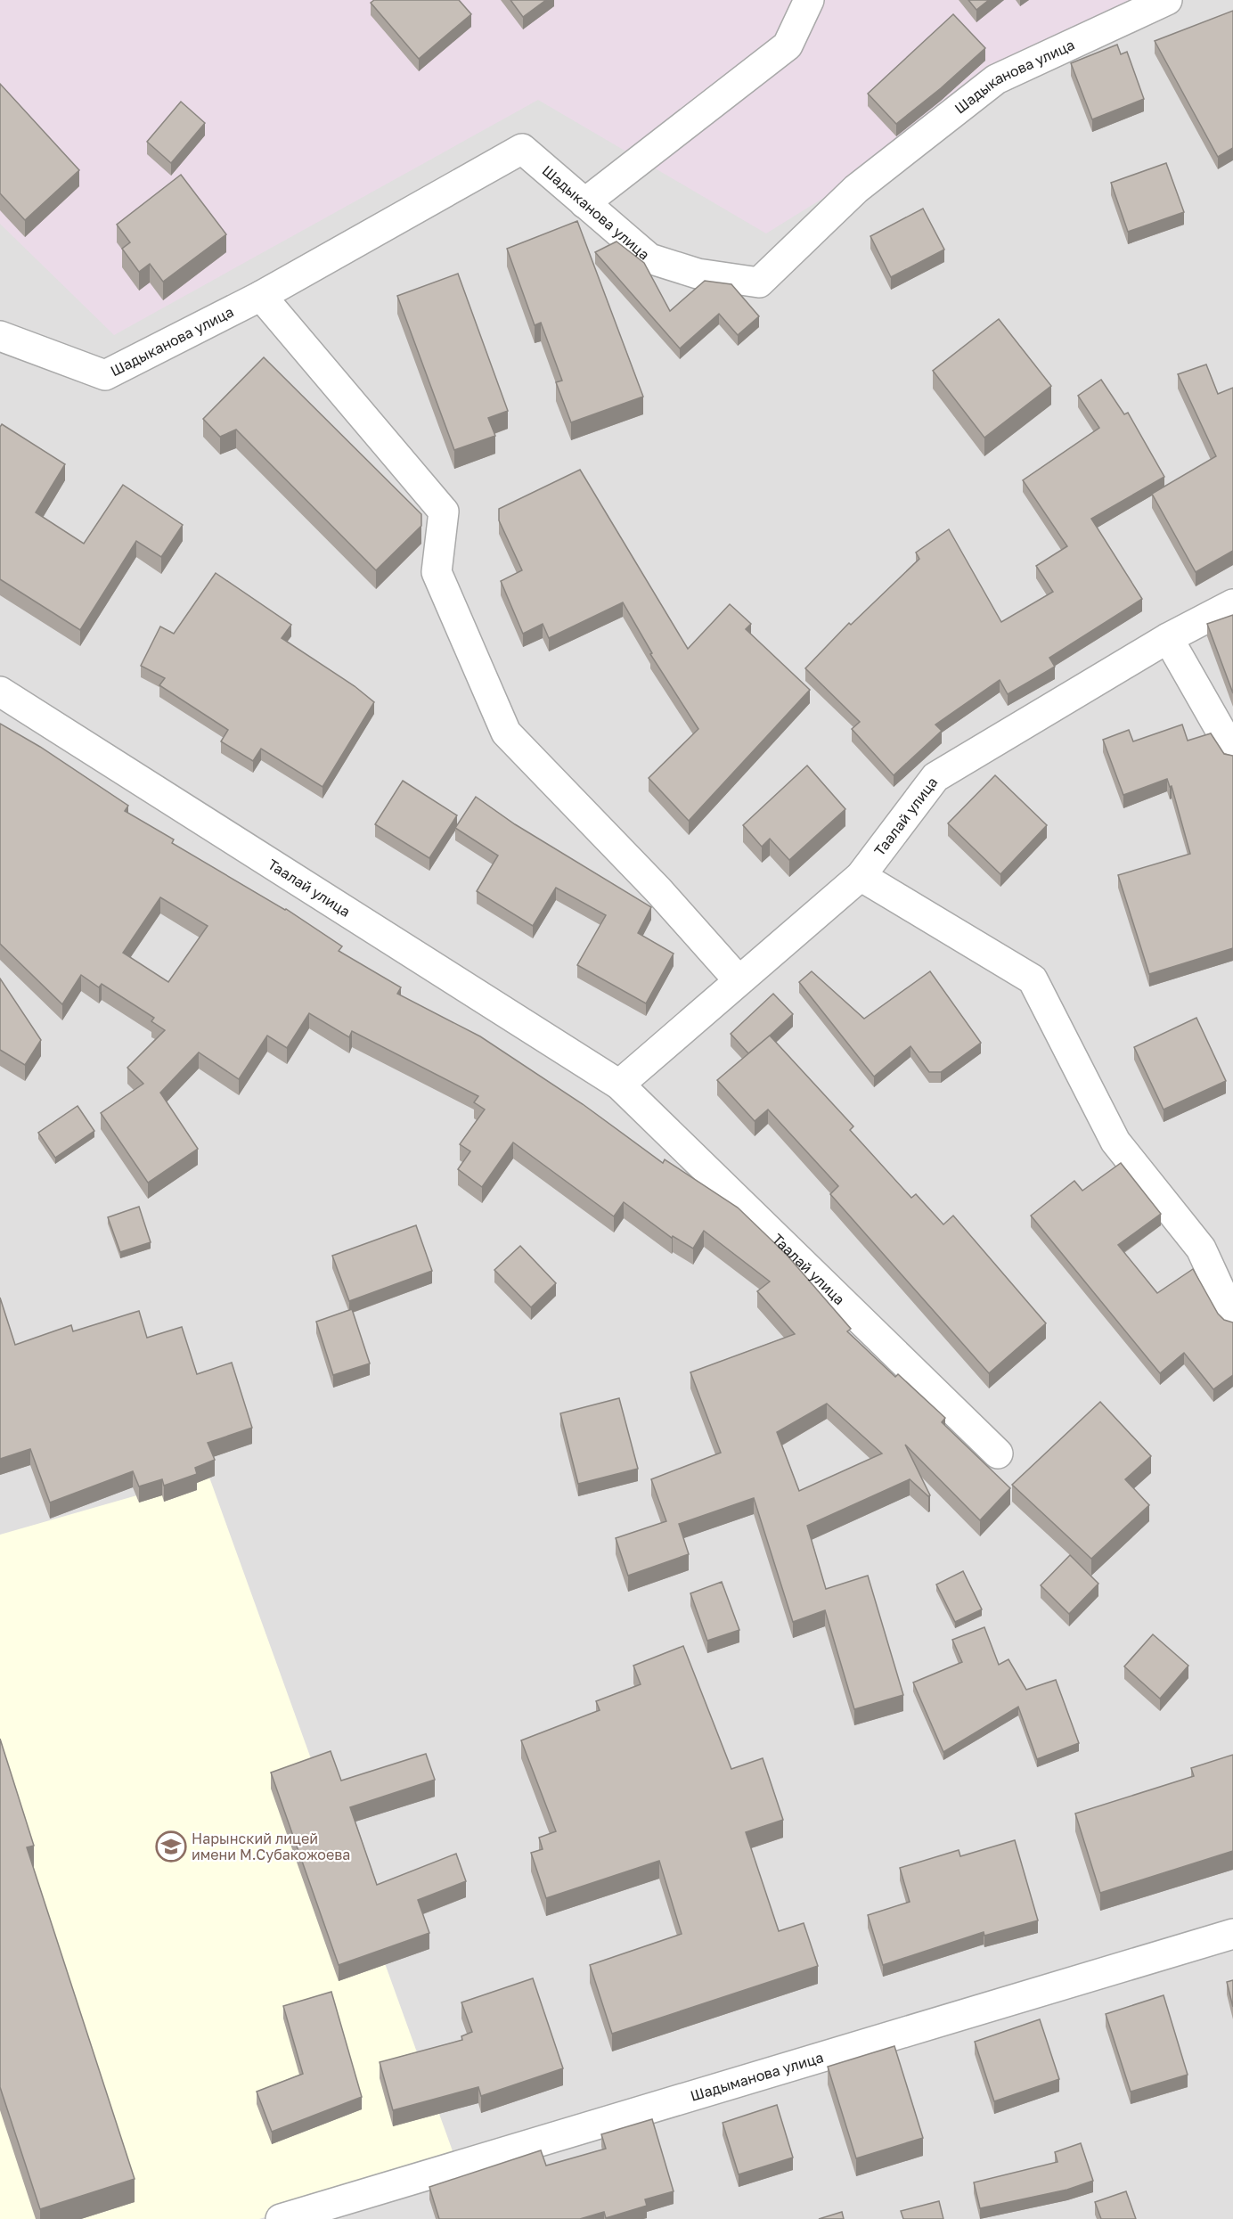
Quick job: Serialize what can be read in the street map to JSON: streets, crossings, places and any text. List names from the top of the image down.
{
  "streets": {
    "street": ["Шадыканова улица", "Таалай улица", "Шадыманова улица"]
  },
  "places": {
    "school or university": ["Нарынский лицей имени М.Субакожоева"]
  }
}
